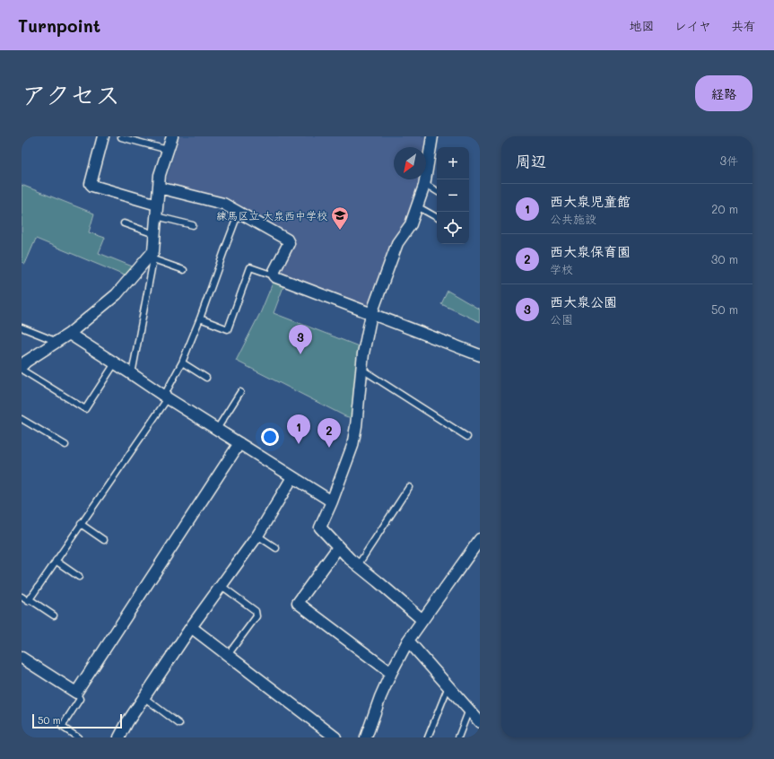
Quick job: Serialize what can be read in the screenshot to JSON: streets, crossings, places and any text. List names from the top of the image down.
{
  "places": {
    "school or university": ["練馬区立 大泉西中学校"]
  },
  "scale_bar": "50 m",
  "north": "bottom left",
  "page": {
    "header": "Turnpoint",
    "nav": ["地図", "レイヤ", "共有"],
    "title": "アクセス",
    "buttons": "経路",
    "heading": ["周辺", "3件"],
    "map_buttons": ["+", "−"],
    "list": [
      {
        "mark": "1",
        "name": "西大泉児童館",
        "note": "公共施設",
        "value": "20 m"
      },
      {
        "mark": "2",
        "name": "西大泉保育園",
        "note": "学校",
        "value": "30 m"
      },
      {
        "mark": "3",
        "name": "西大泉公園",
        "note": "公園",
        "value": "50 m"
      }
    ],
    "pins": ["3", "1", "2"],
    "scale": "50 m"
  }
}
